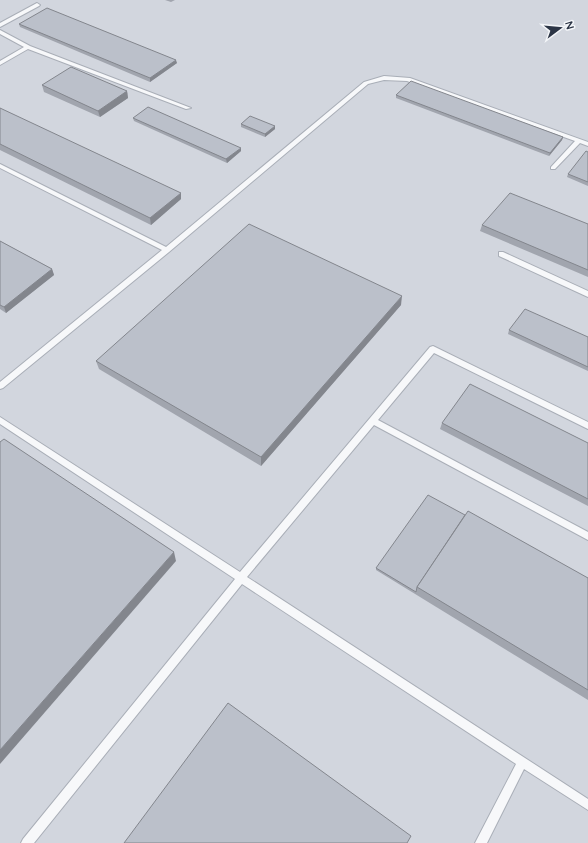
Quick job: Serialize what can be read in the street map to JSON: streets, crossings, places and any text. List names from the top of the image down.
{
  "north": "right"
}
